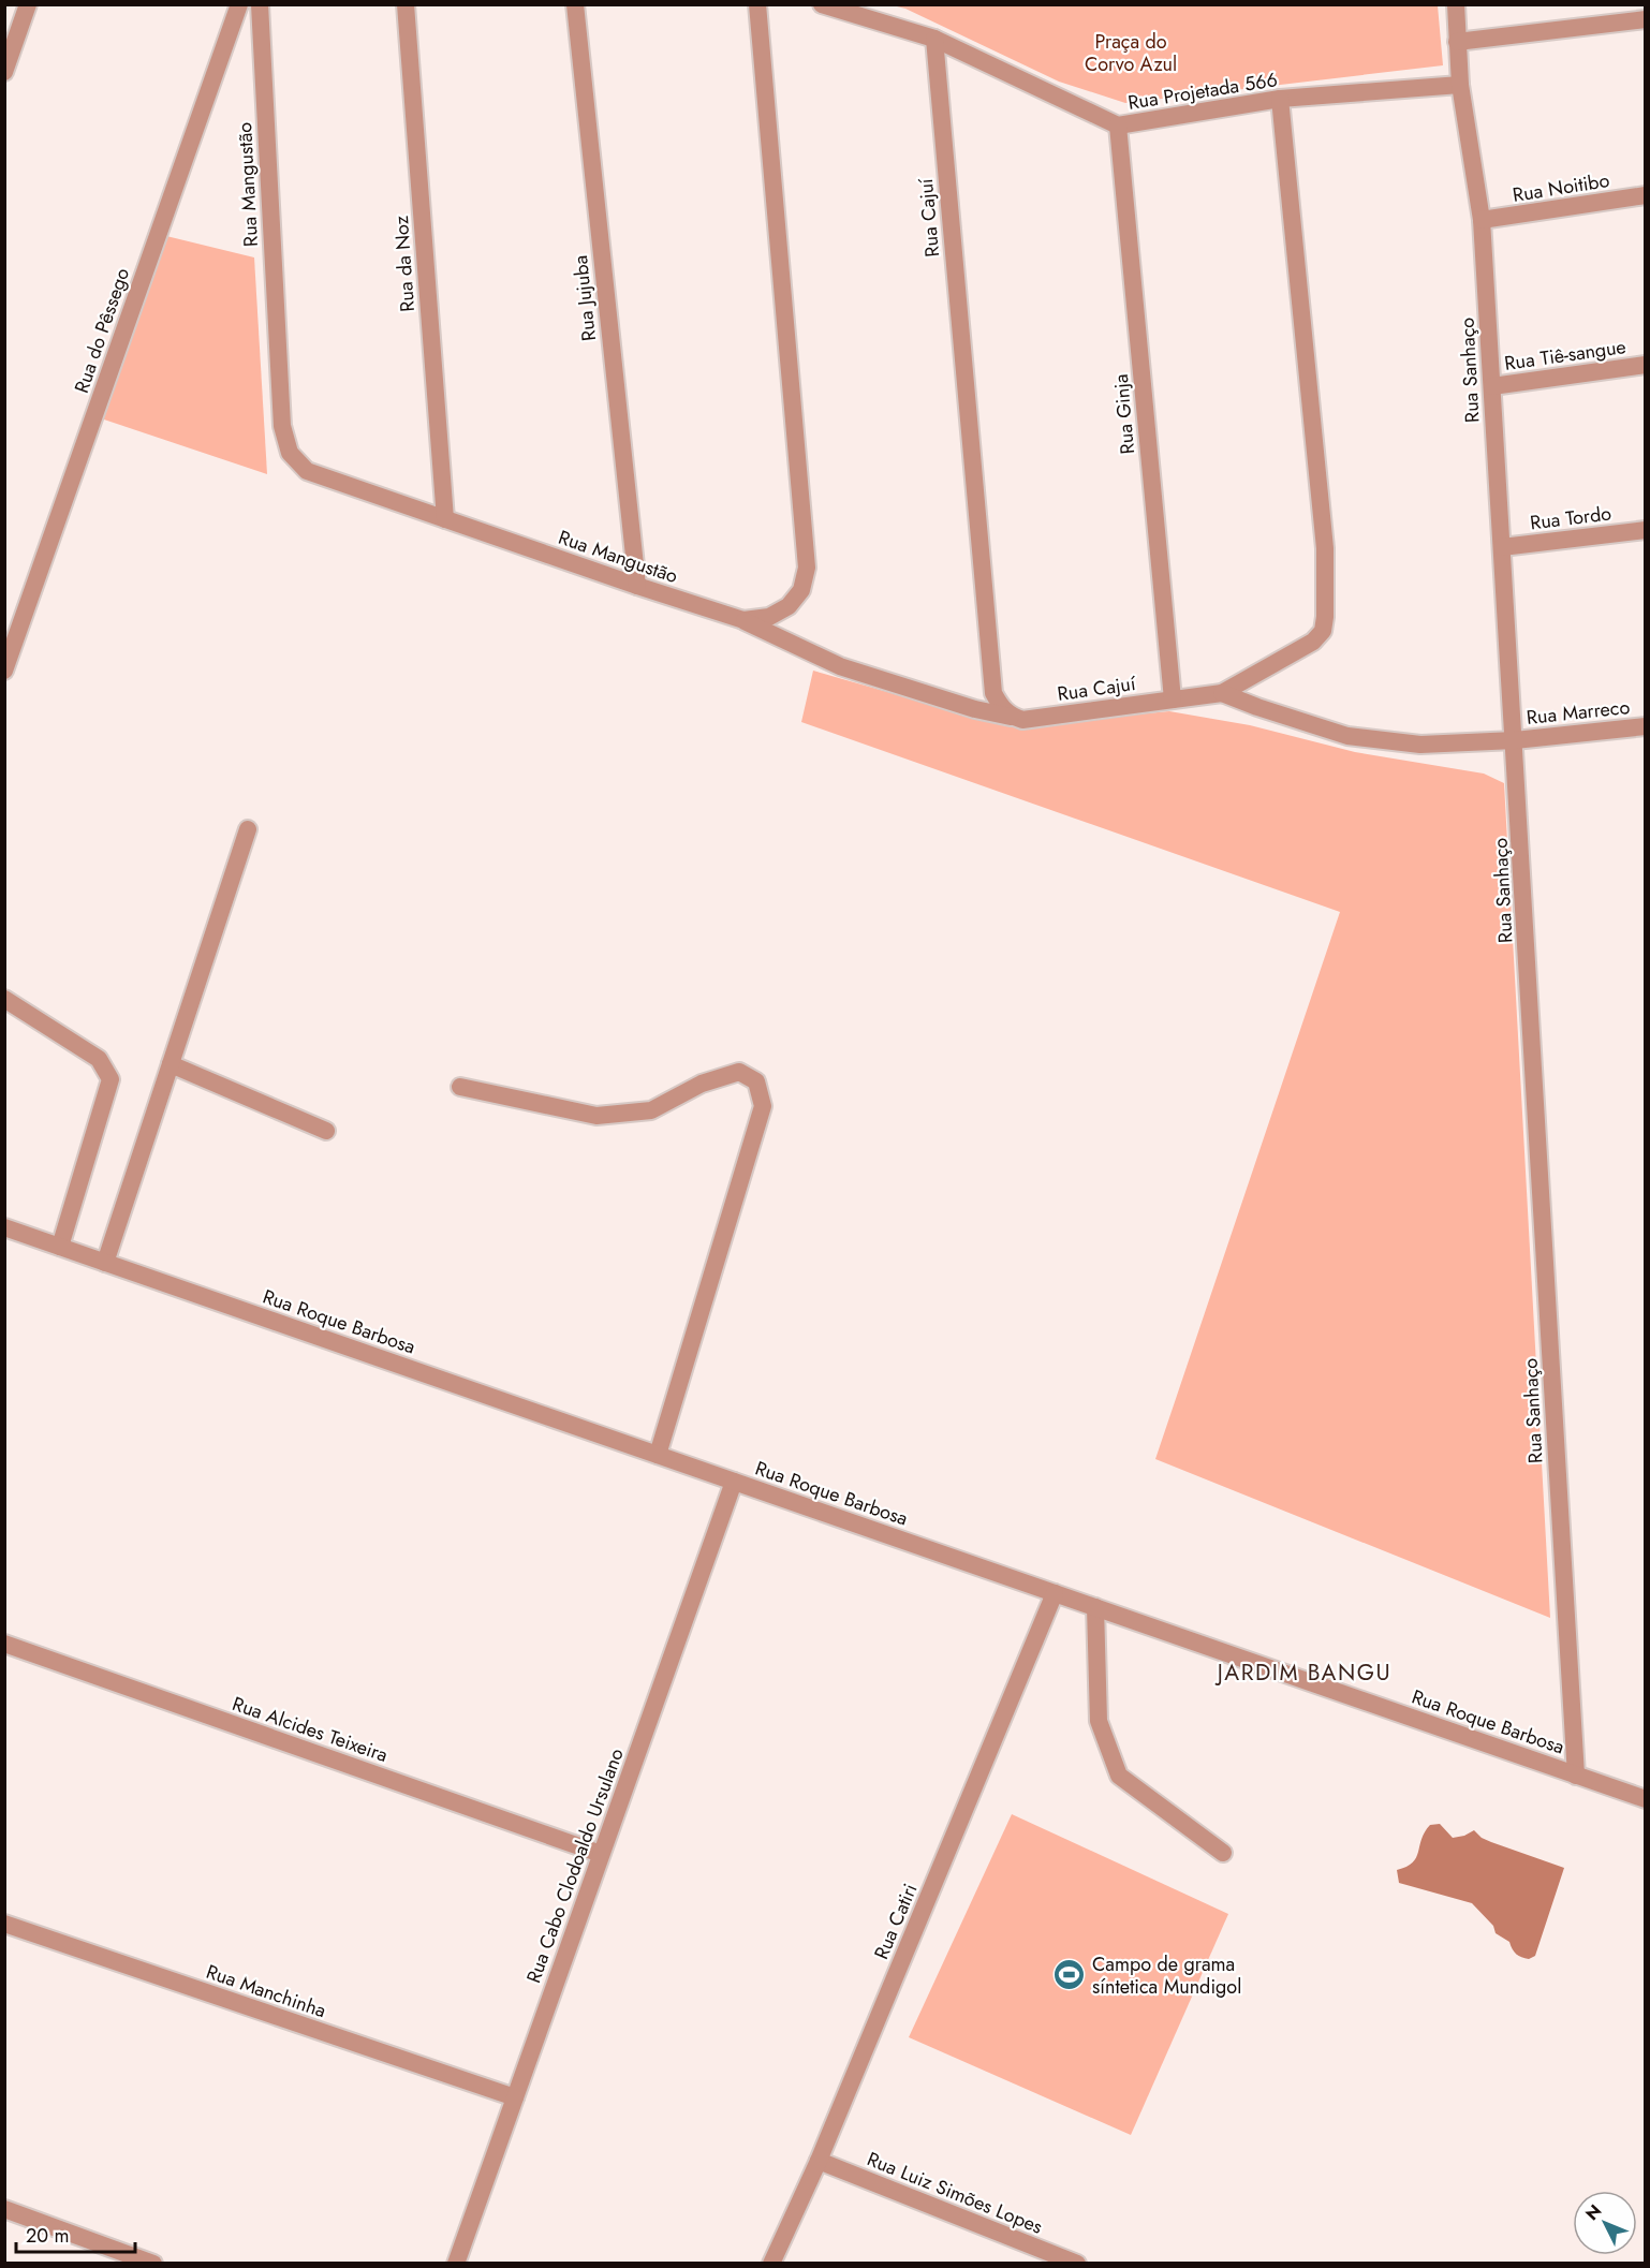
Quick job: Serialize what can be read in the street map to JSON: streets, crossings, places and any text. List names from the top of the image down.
{
  "streets": {
    "street": [
      "Rua Projetada 566",
      "Rua Mangustão",
      "Rua Noitibo",
      "Rua Cajuí",
      "Rua da Noz",
      "Rua Jujuba",
      "Rua do Pêssego",
      "Rua Tiê-sangue",
      "Rua Sanhaço",
      "Rua Ginja",
      "Rua Tordo",
      "Rua Marreco",
      "Rua Roque Barbosa",
      "Rua Alcides Teixeira",
      "Rua Cabo Clodoaldo Ursulano",
      "Rua Catiri",
      "Rua Manchinha",
      "Rua Luiz Simões Lopes"
    ]
  },
  "crossings": [
    ["Rua Projetada 566", "Rua Cajuí"],
    ["Rua Projetada 566", "Rua Sanhaço"],
    ["Rua Projetada 566", "Rua Ginja"],
    ["Rua Mangustão", "Rua da Noz"],
    ["Rua Mangustão", "Rua Jujuba"],
    ["Rua Noitibo", "Rua Sanhaço"],
    ["Rua Cajuí", "Rua Ginja"],
    ["Rua Cajuí", "Rua Marreco"],
    ["Rua Tiê-sangue", "Rua Sanhaço"],
    ["Rua Sanhaço", "Rua Tordo"],
    ["Rua Sanhaço", "Rua Marreco"],
    ["Rua Sanhaço", "Rua Roque Barbosa"],
    ["Rua Roque Barbosa", "Rua Cabo Clodoaldo Ursulano"],
    ["Rua Roque Barbosa", "Rua Catiri"],
    ["Rua Alcides Teixeira", "Rua Cabo Clodoaldo Ursulano"],
    ["Rua Cabo Clodoaldo Ursulano", "Rua Manchinha"],
    ["Rua Catiri", "Rua Luiz Simões Lopes"]
  ],
  "districts": ["JARDIM BANGU"],
  "parks": ["Praça do Corvo Azul"],
  "places": {
    "sports": ["Campo de grama síntetica Mundigol"]
  },
  "scale_bar": "20 m",
  "north": "top left"
}
